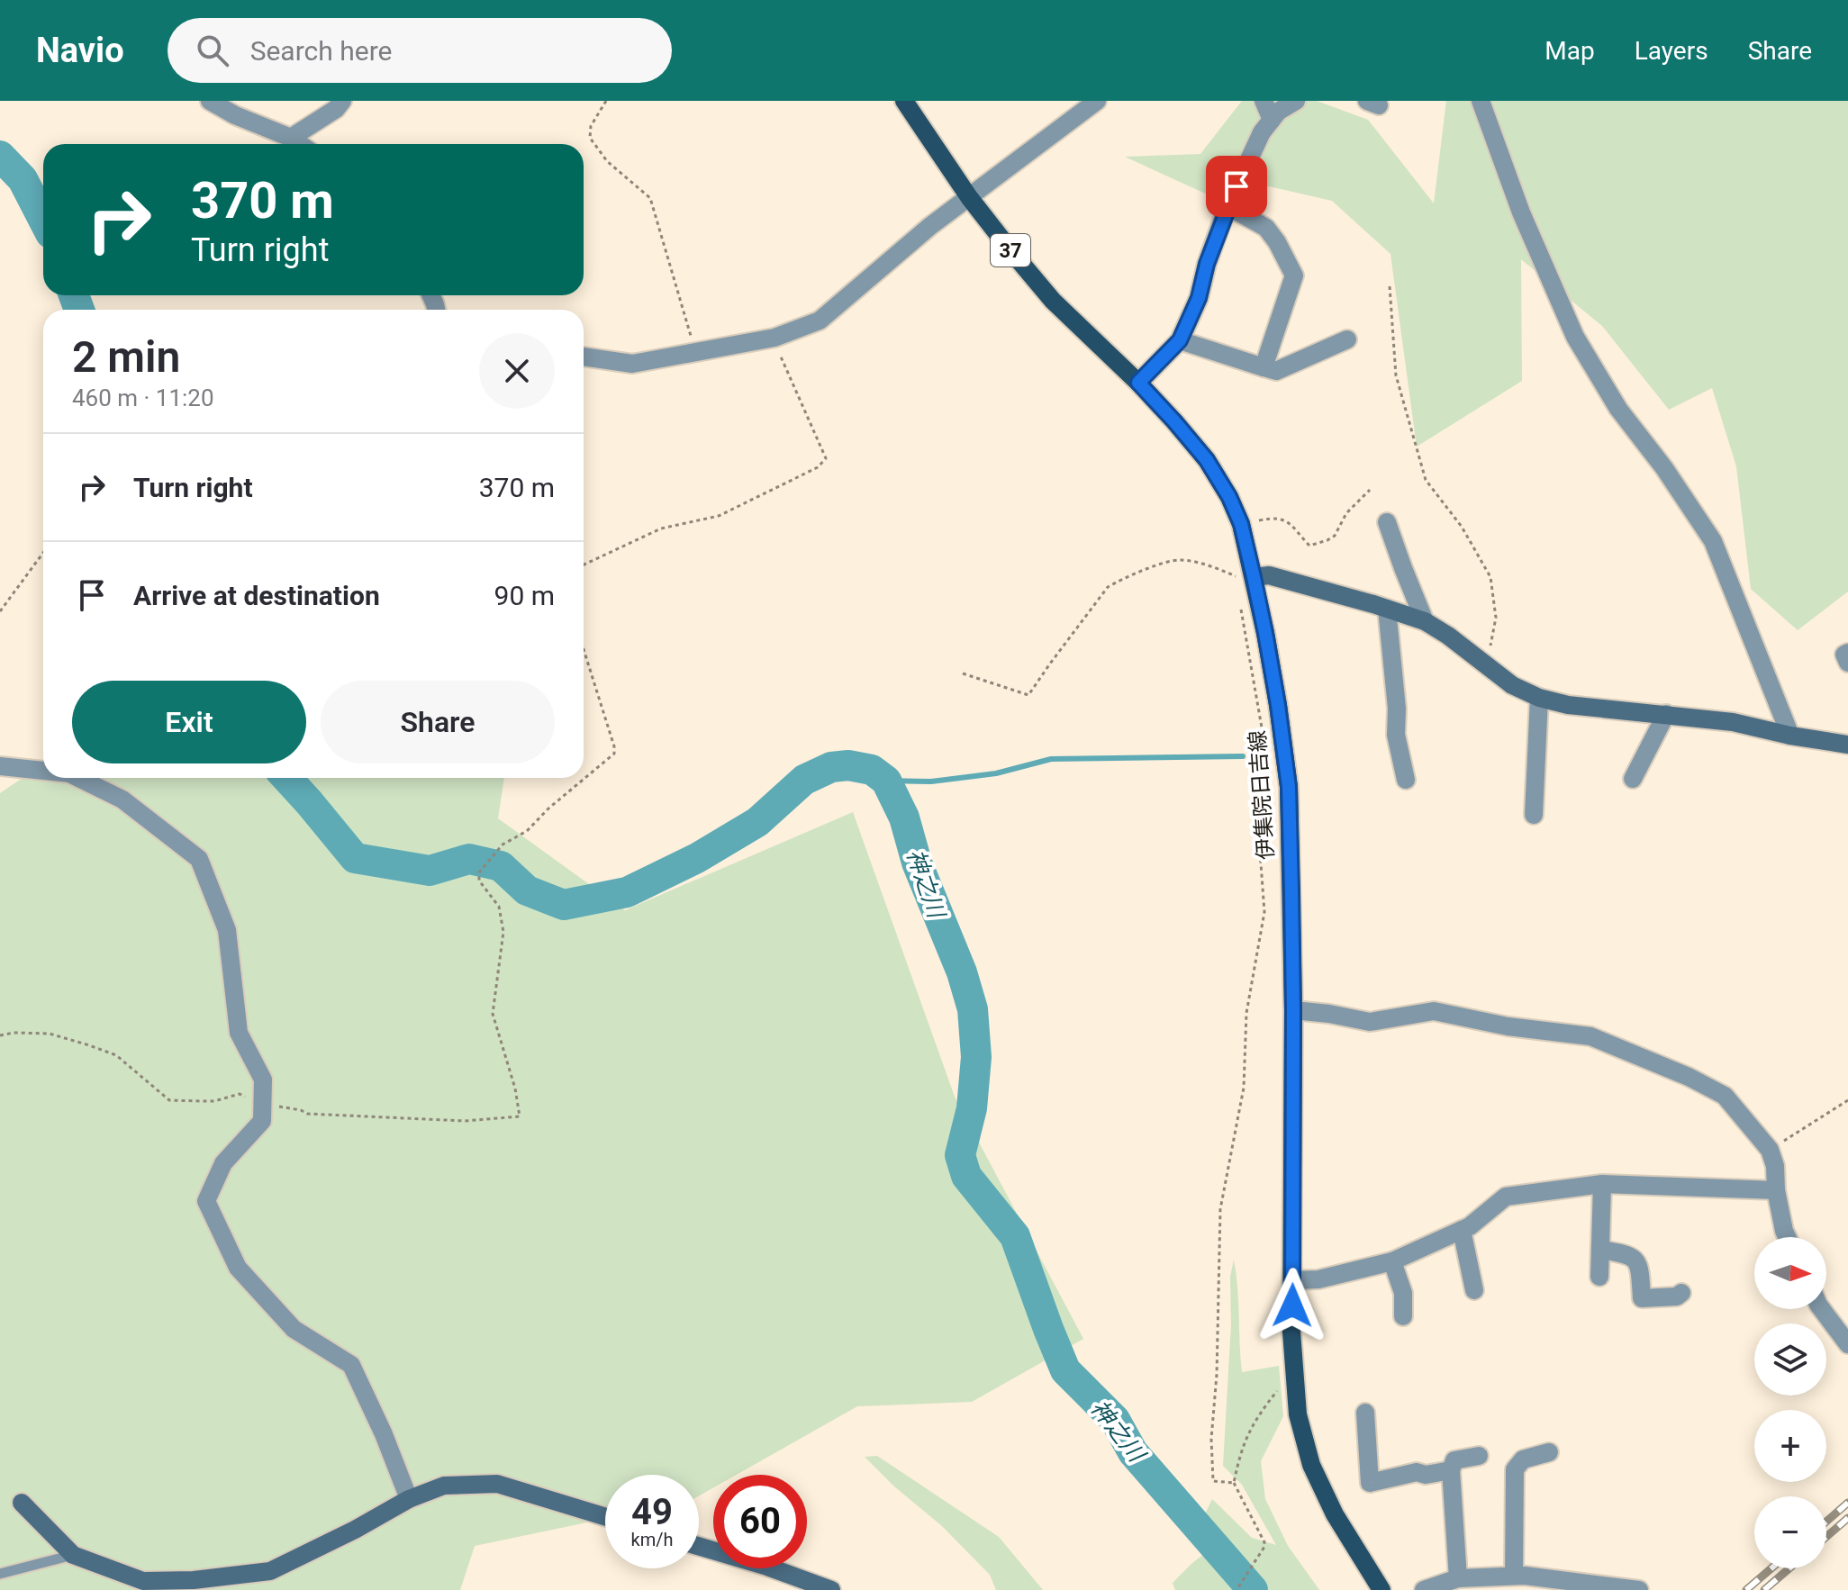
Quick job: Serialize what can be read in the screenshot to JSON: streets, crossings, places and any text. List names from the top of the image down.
{
  "streets": {
    "main road": ["37", "伊集院日吉線"]
  },
  "water": ["神之川"],
  "north": "right",
  "page": {
    "header": "Navio",
    "search": "Search here",
    "nav": ["Map", "Layers", "Share"],
    "turn": ["370 m", "Turn right"],
    "heading": ["2 min", "460 m · 11:20"],
    "list": [
      {
        "name": "Turn right",
        "value": "370 m"
      },
      {
        "name": "Arrive at destination",
        "value": "90 m"
      }
    ],
    "buttons": ["Exit", "Share"],
    "map_buttons": ["+", "−"],
    "speed": "49 km/h",
    "limit": "60"
  }
}
